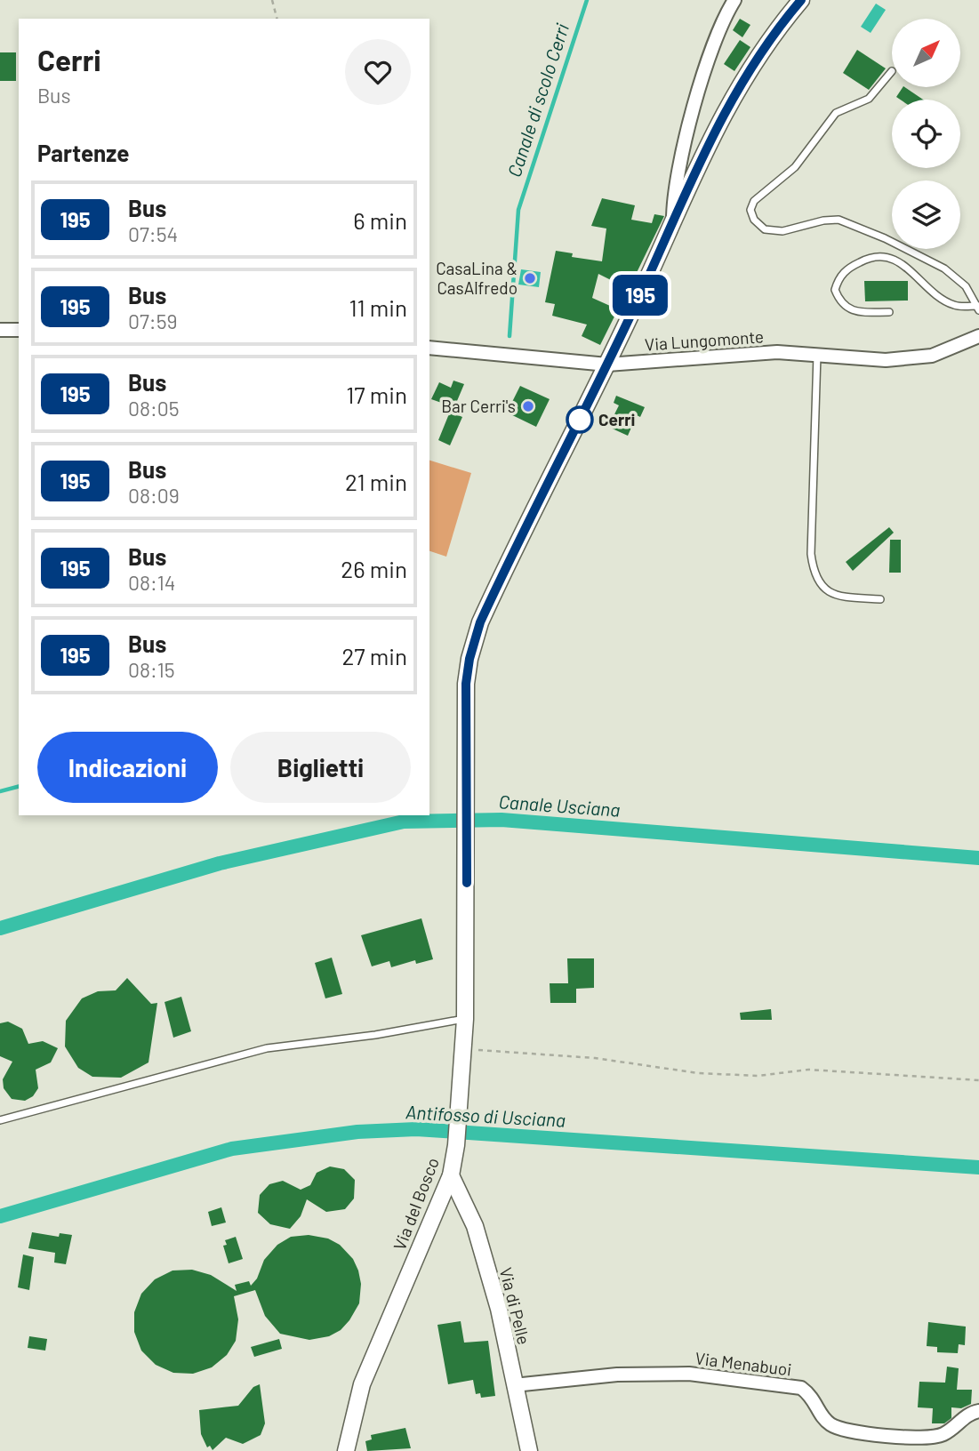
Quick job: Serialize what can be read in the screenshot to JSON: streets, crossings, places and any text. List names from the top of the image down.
{
  "streets": {
    "street": [
      "Via Lungomonte",
      "Via del Bosco",
      "Via di Pelle",
      "Via Menabuoi"
    ]
  },
  "crossings": [
    ["Via Lungomonte", "Via del Bosco"],
    ["Via del Bosco", "Via di Pelle"],
    ["Via di Pelle", "Via Menabuoi"]
  ],
  "water": ["Canale di scolo Cerri", "Canale Usciana", "Antifosso di Usciana"],
  "places": ["CasaLina & CasAlfredo", "Bar Cerri's", "Cerri"],
  "lines": ["bus line 195"],
  "north": "top right",
  "page": {
    "on_map": "195",
    "heading": [
      ["Cerri", "Bus"],
      "Partenze"
    ],
    "list": [
      {
        "mark": "195",
        "name": "Bus",
        "note": "07:54",
        "value": "6 min"
      },
      {
        "mark": "195",
        "name": "Bus",
        "note": "07:59",
        "value": "11 min"
      },
      {
        "mark": "195",
        "name": "Bus",
        "note": "08:05",
        "value": "17 min"
      },
      {
        "mark": "195",
        "name": "Bus",
        "note": "08:09",
        "value": "21 min"
      },
      {
        "mark": "195",
        "name": "Bus",
        "note": "08:14",
        "value": "26 min"
      },
      {
        "mark": "195",
        "name": "Bus",
        "note": "08:15",
        "value": "27 min"
      }
    ],
    "buttons": ["Indicazioni", "Biglietti"]
  }
}
